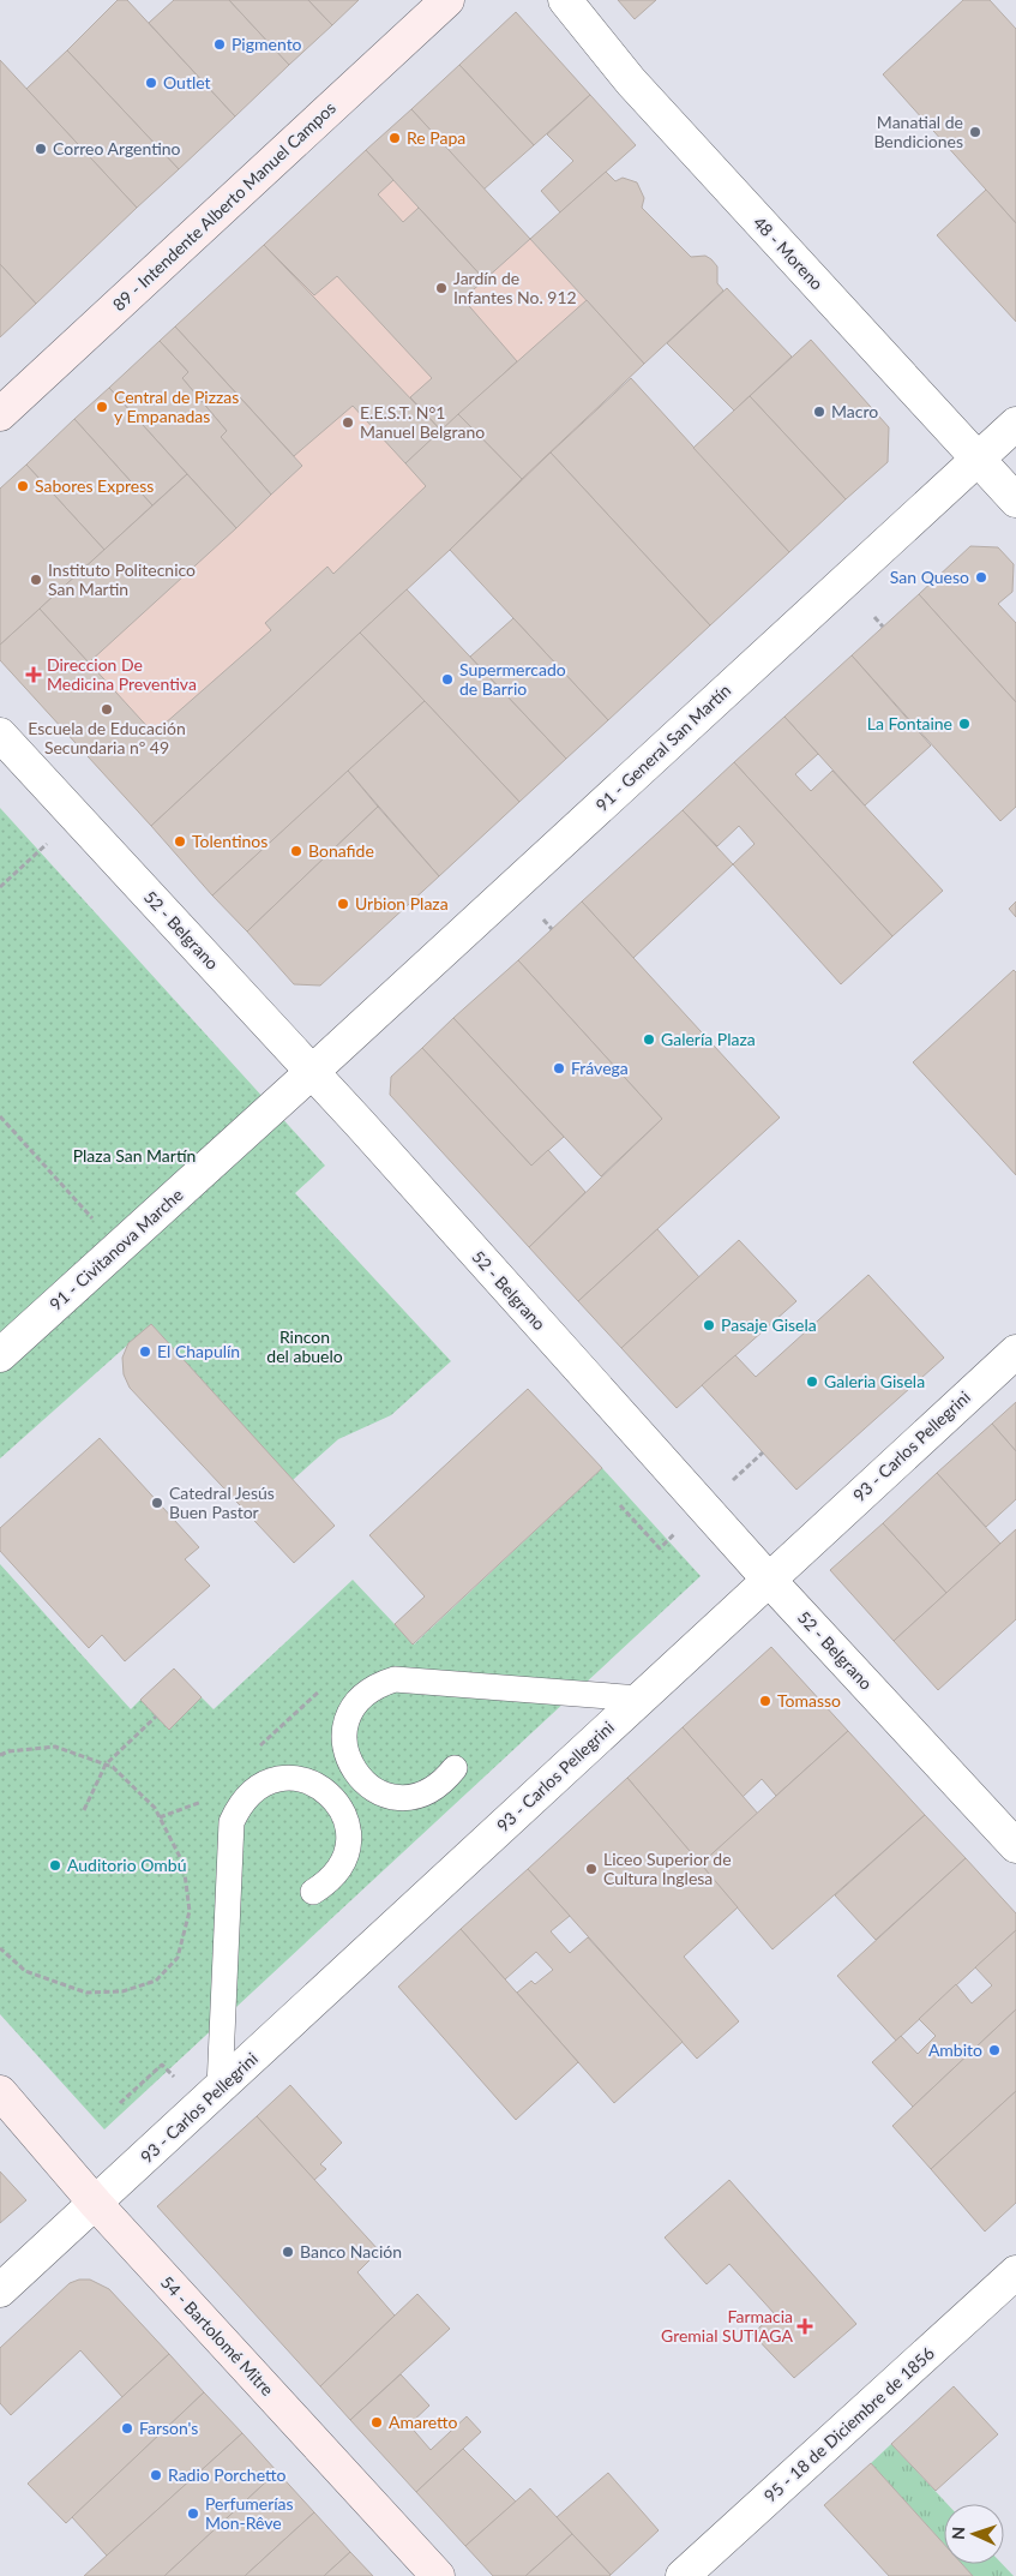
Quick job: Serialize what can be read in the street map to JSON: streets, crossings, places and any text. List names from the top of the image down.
{
  "streets": {
    "street": [
      "89 - Intendente Alberto Manuel Campos",
      "48 - Moreno",
      "91 - General San Martín",
      "52 - Belgrano",
      "91 - Civitanova Marche",
      "93 - Carlos Pellegrini",
      "54 - Bartolomé Mitre",
      "95 - 18 de Diciembre de 1856"
    ]
  },
  "crossings": [
    ["48 - Moreno", "91 - General San Martín"],
    ["91 - General San Martín", "52 - Belgrano"],
    ["91 - General San Martín", "91 - Civitanova Marche"],
    ["52 - Belgrano", "91 - Civitanova Marche"],
    ["52 - Belgrano", "93 - Carlos Pellegrini"],
    ["93 - Carlos Pellegrini", "54 - Bartolomé Mitre"]
  ],
  "parks": ["Plaza San Martín", "Rincon del abuelo"],
  "places": {
    "other": [
      "Pigmento",
      "Outlet",
      "Manatial de Bendiciones",
      "Re Papa",
      "Correo Argentino",
      "Jardín de Infantes No. 912",
      "Central de Pizzas y Empanadas",
      "Macro",
      "E.E.S.T. N°1 Manuel Belgrano",
      "Sabores Express",
      "San Queso",
      "Instituto Politecnico San Martin",
      "Supermercado de Barrio",
      "Escuela de Educación Secundaria nº 49",
      "La Fontaine",
      "Tolentinos",
      "Bonafide",
      "Urbion Plaza",
      "Galería Plaza",
      "Frávega",
      "Pasaje Gisela",
      "El Chapulín",
      "Galeria Gisela",
      "Catedral Jesús Buen Pastor",
      "Tomasso",
      "Auditorio Ombú",
      "Liceo Superior de Cultura Inglesa",
      "Ambito",
      "Banco Nación",
      "Amaretto",
      "Farson's",
      "Radio Porchetto",
      "Perfumerías Mon-Rêve"
    ],
    "health": ["Direccion De Medicina Preventiva", "Farmacia Gremial SUTIAGA"]
  },
  "north": "left"
}
